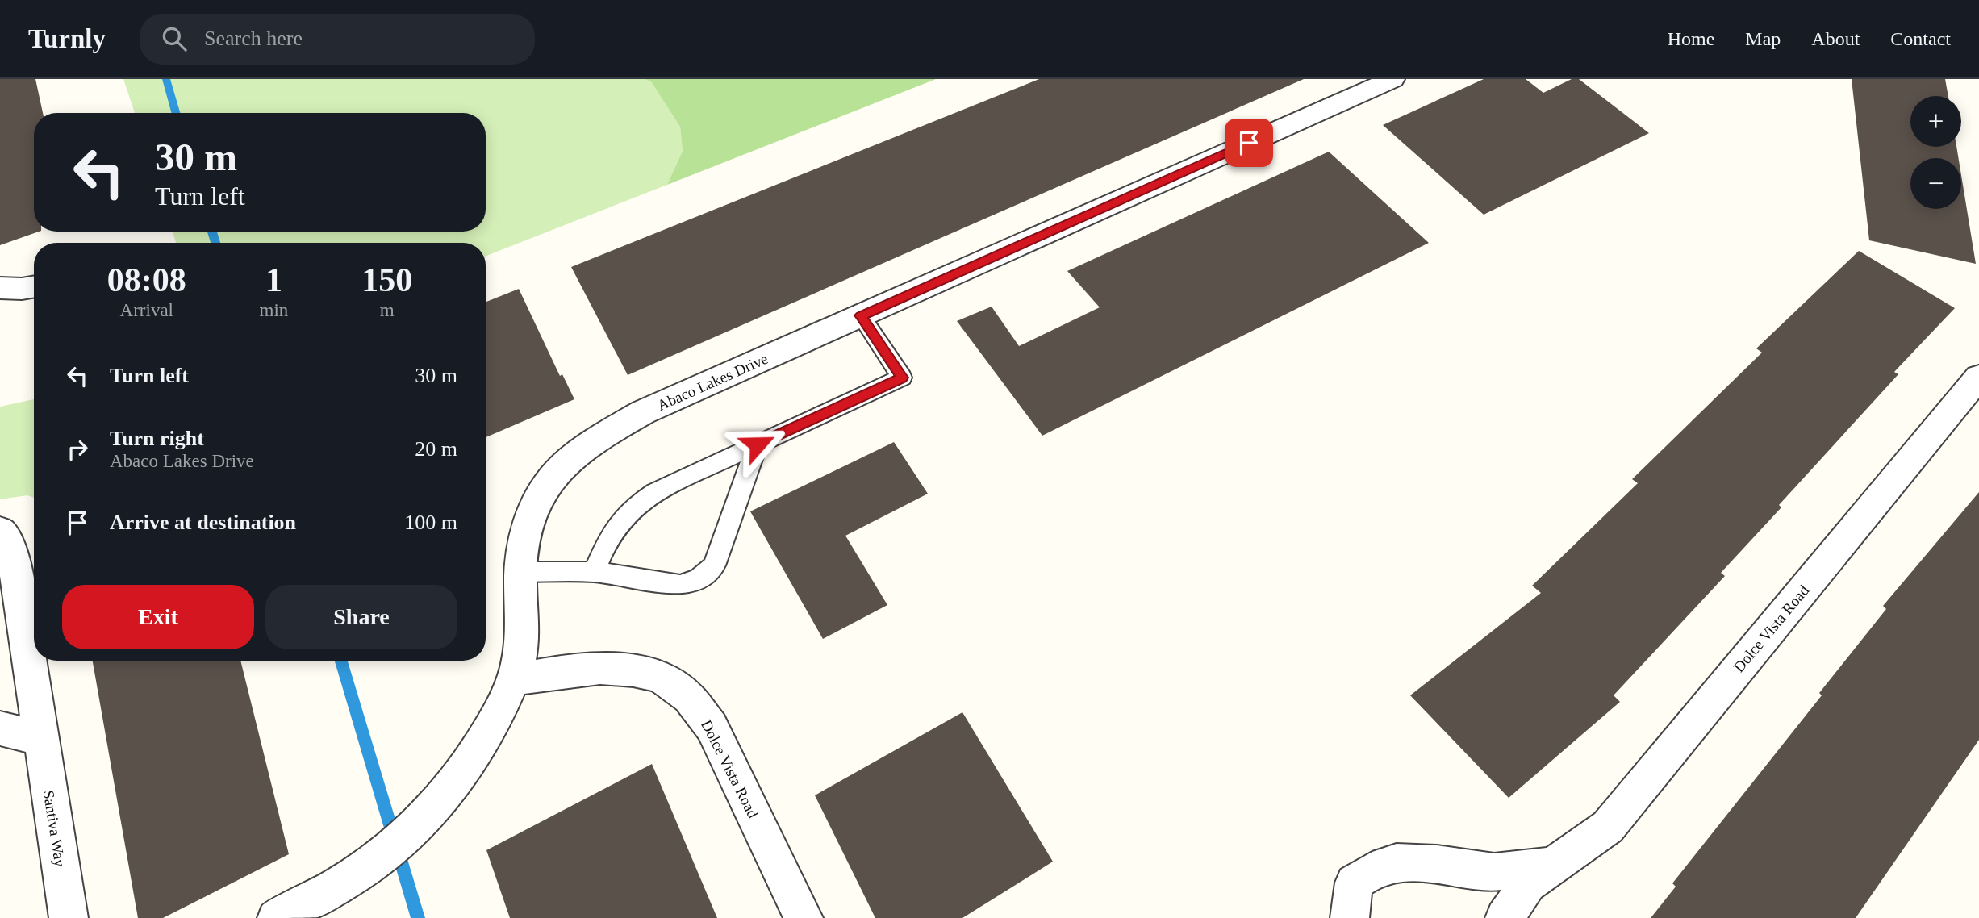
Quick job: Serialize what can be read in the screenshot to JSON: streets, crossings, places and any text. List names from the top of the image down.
{
  "streets": {
    "street": ["Abaco Lakes Drive", "Dolce Vista Road", "Santiva Way"]
  },
  "crossings": [
    ["Abaco Lakes Drive", "Dolce Vista Road"]
  ],
  "page": {
    "header": "Turnly",
    "search": "Search here",
    "nav": [
      "Home",
      "Map",
      "About",
      "Contact"
    ],
    "map_buttons": ["+", "−"],
    "turn": ["30 m", "Turn left"],
    "eta": [
      "08:08",
      "Arrival",
      "1",
      "min",
      "150",
      "m"
    ],
    "list": [
      {
        "name": "Turn left",
        "value": "30 m"
      },
      {
        "name": "Turn right",
        "note": "Abaco Lakes Drive",
        "value": "20 m"
      },
      {
        "name": "Arrive at destination",
        "value": "100 m"
      }
    ],
    "buttons": ["Exit", "Share"]
  }
}
